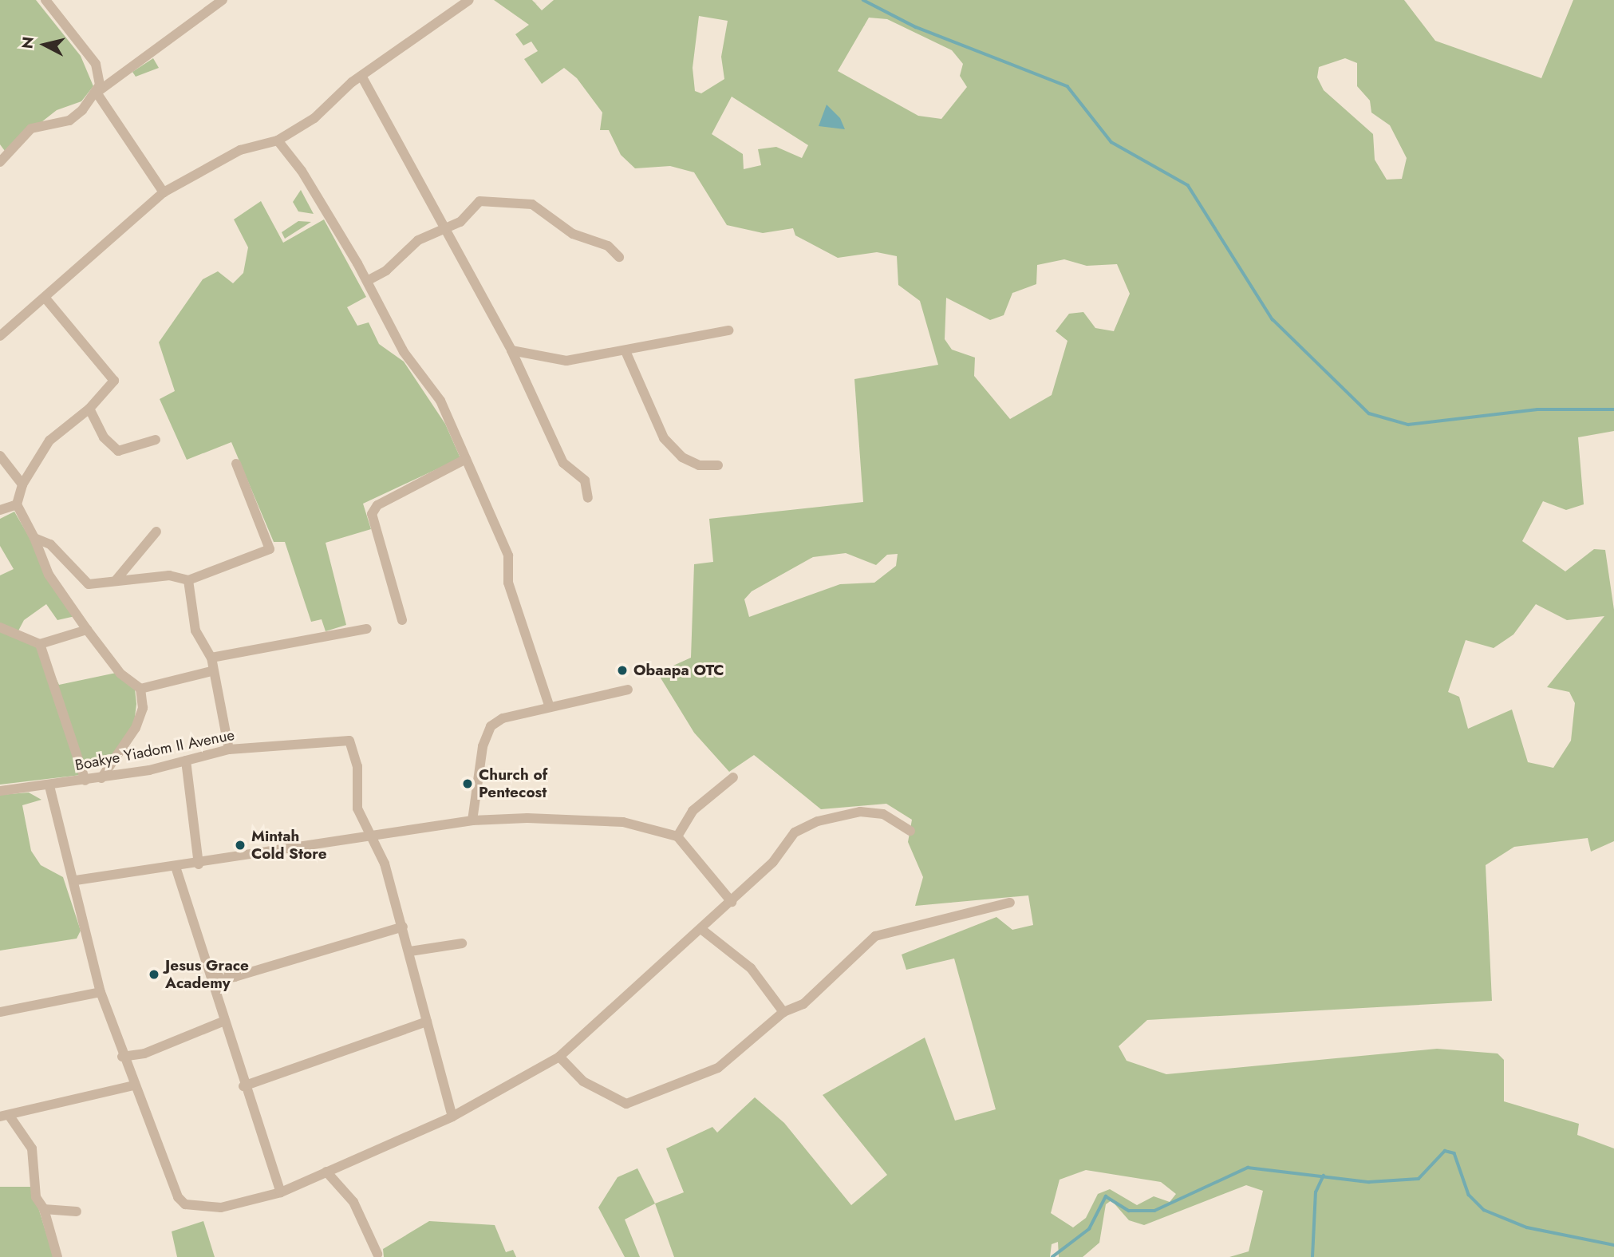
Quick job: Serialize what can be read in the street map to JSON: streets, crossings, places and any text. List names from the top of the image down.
{
  "streets": {
    "street": ["Boakye Yiadom II Avenue"]
  },
  "places": [
    "Obaapa OTC",
    "Church of Pentecost",
    "Mintah Cold Store",
    "Jesus Grace Academy"
  ],
  "north": "left"
}
